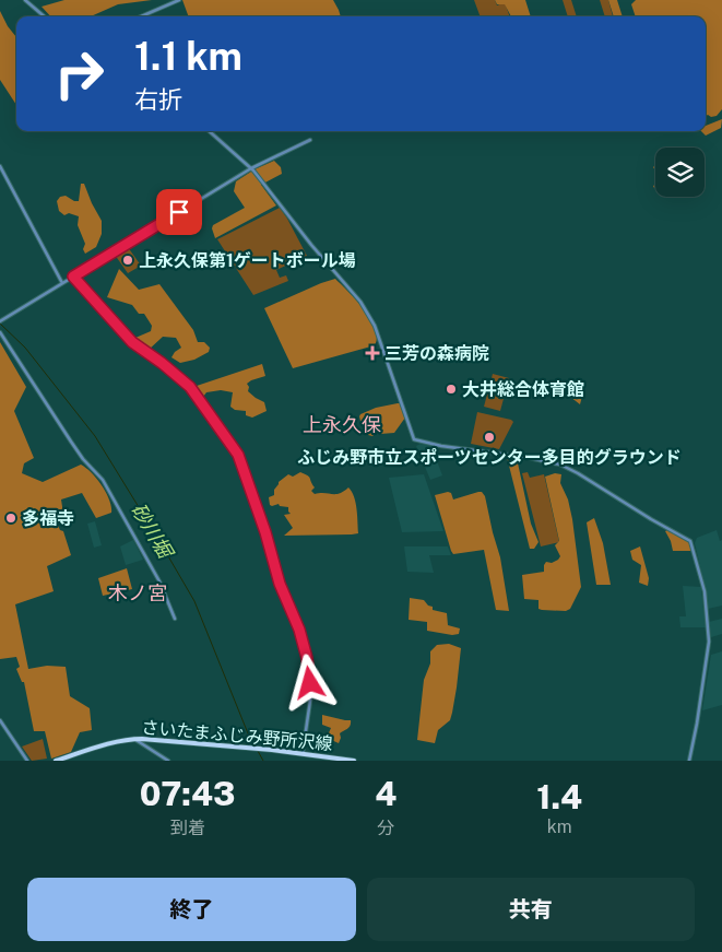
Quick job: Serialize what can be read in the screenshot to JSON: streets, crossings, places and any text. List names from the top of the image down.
{
  "streets": {
    "main road": ["さいたまふじみ野所沢線"]
  },
  "districts": ["上永久保", "木ノ宮"],
  "water": ["砂川堀"],
  "places": {
    "other": [
      "上永久保第1ゲートボール場",
      "大井総合体育館",
      "ふじみ野市⽴スポーツセンター多⽬的グラウンド",
      "多福寺"
    ],
    "health": ["三芳の森病院"]
  },
  "page": {
    "turn": ["1.1 km", "右折"],
    "eta": [
      "07:43",
      "到着",
      "4",
      "分",
      "1.4",
      "km"
    ],
    "buttons": ["終了", "共有"]
  }
}
